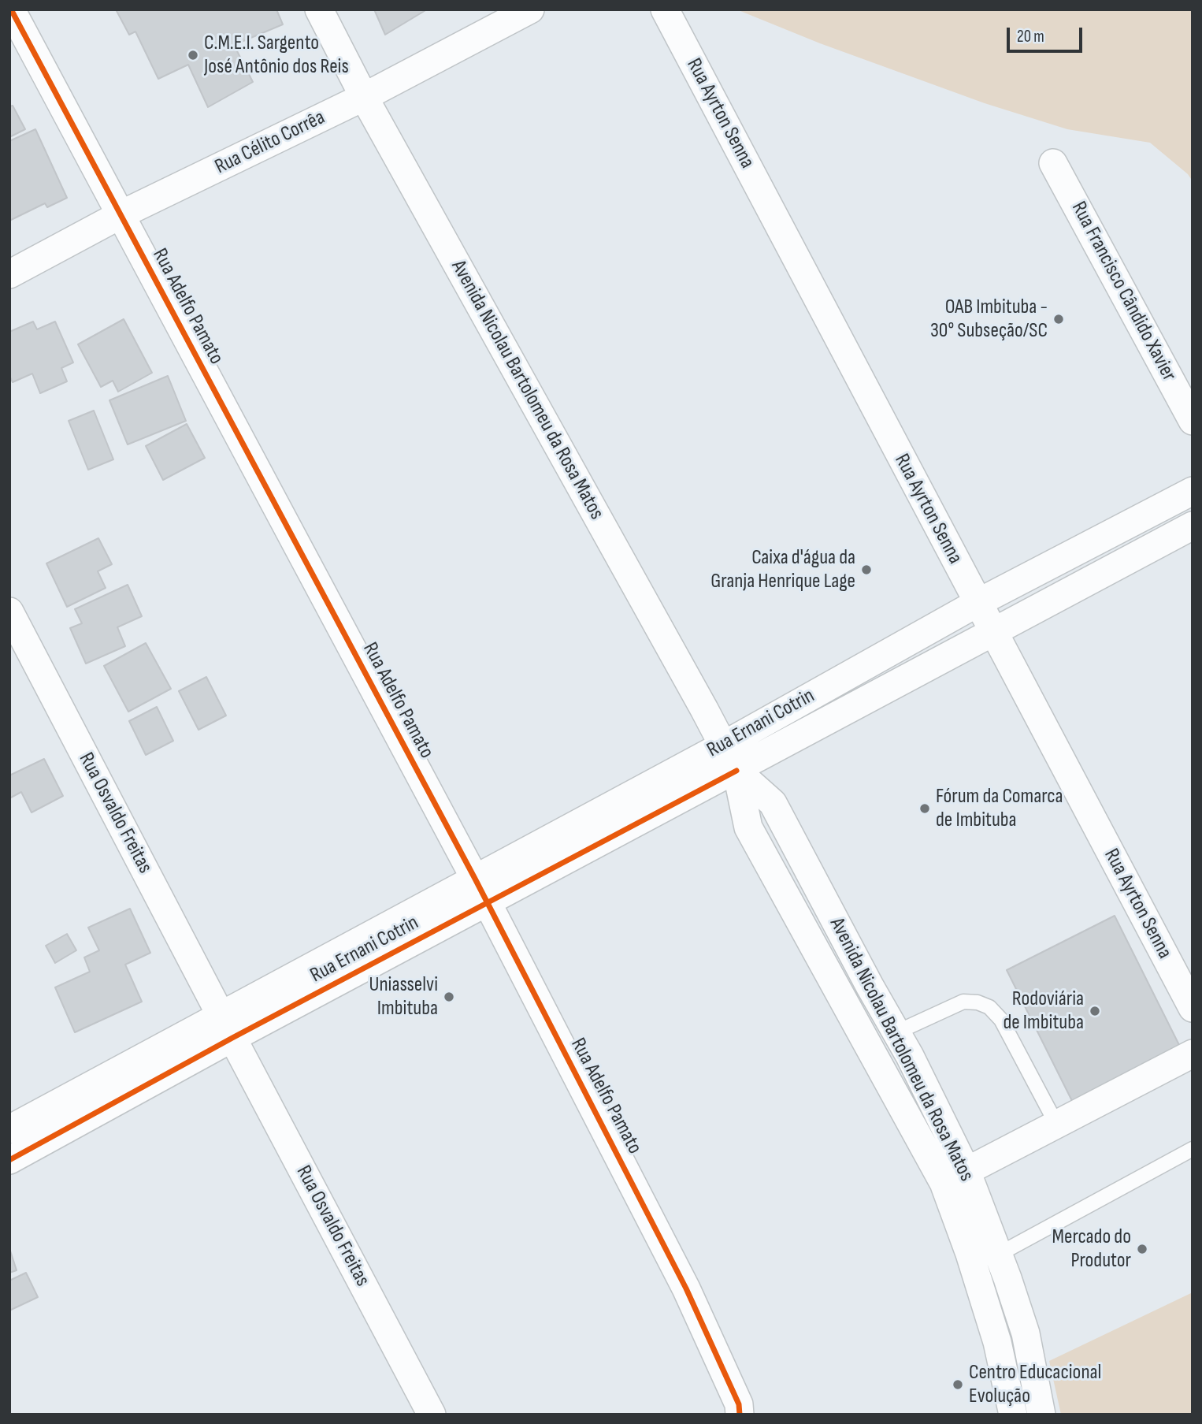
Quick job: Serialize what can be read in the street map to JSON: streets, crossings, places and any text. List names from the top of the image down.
{
  "streets": {
    "street": [
      "Rua Ayrton Senna",
      "Rua Célito Corrêa",
      "Rua Francisco Cândido Xavier",
      "Rua Adelfo Pamato",
      "Avenida Nicolau Bartolomeu da Rosa Matos",
      "Rua Ernani Cotrin",
      "Rua Osvaldo Freitas"
    ]
  },
  "crossings": [
    ["Rua Ayrton Senna", "Rua Ernani Cotrin"],
    ["Rua Célito Corrêa", "Rua Adelfo Pamato"],
    ["Rua Célito Corrêa", "Avenida Nicolau Bartolomeu da Rosa Matos"],
    ["Rua Adelfo Pamato", "Rua Ernani Cotrin"],
    ["Avenida Nicolau Bartolomeu da Rosa Matos", "Rua Ernani Cotrin"],
    ["Rua Ernani Cotrin", "Rua Osvaldo Freitas"]
  ],
  "places": [
    "C.M.E.I. Sargento José Antônio dos Reis",
    "OAB Imbituba - 30° Subseção/SC",
    "Caixa d'água da Granja Henrique Lage",
    "Fórum da Comarca de Imbituba",
    "Uniasselvi Imbituba",
    "Rodoviária de Imbituba",
    "Mercado do Produtor",
    "Centro Educacional Evolução"
  ],
  "scale_bar": "20 m"
}
